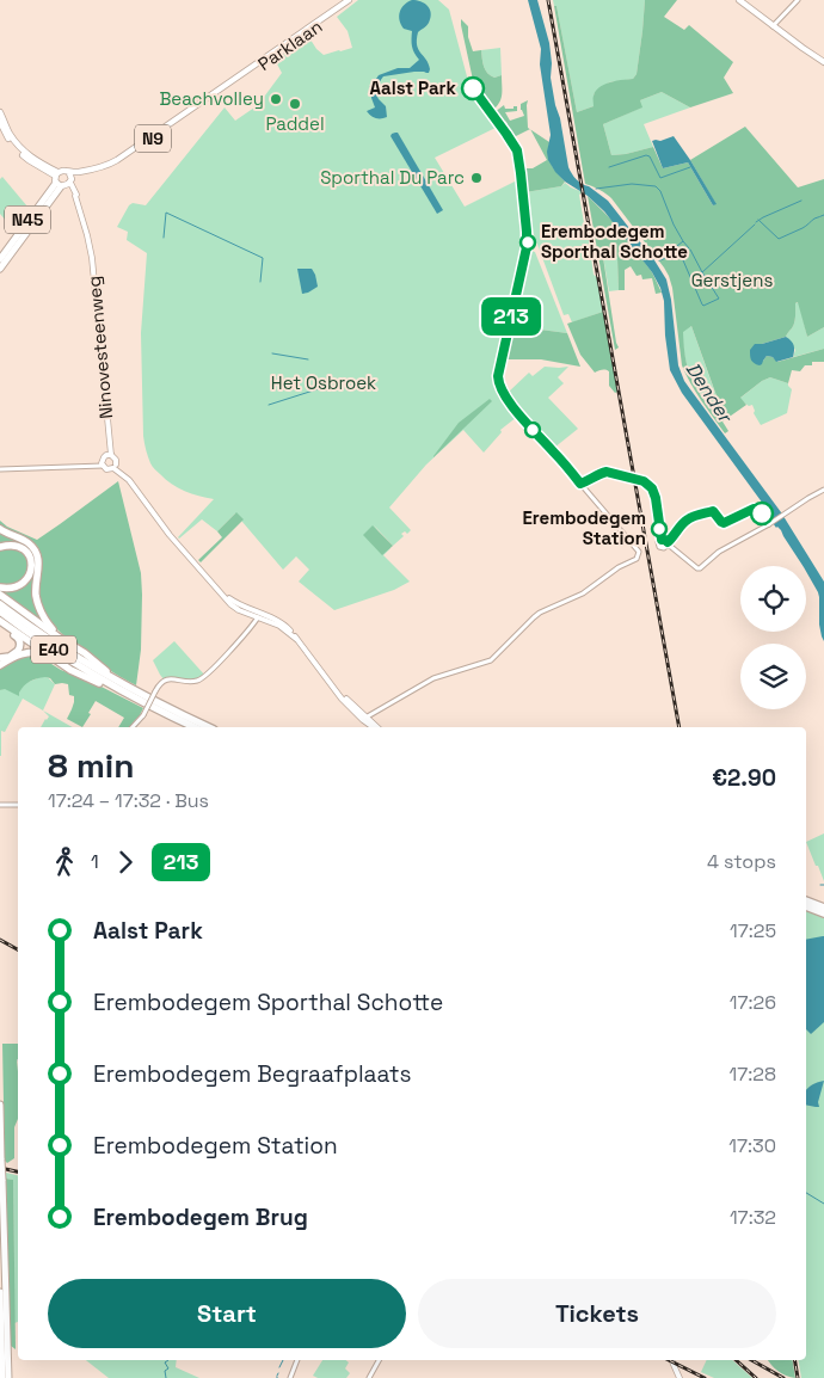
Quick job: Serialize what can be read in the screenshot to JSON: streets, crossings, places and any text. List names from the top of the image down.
{
  "streets": {
    "highway": ["N45", "E40"],
    "main road": ["Parklaan", "N9", "Ninovesteenweg"]
  },
  "crossings": [
    ["Parklaan", "N45"],
    ["Parklaan", "Ninovesteenweg"],
    ["N45", "Ninovesteenweg"]
  ],
  "water": ["Dender"],
  "parks": ["Gerstjens", "Het Osbroek"],
  "places": [
    "Aalst Park",
    "Beachvolley",
    "Paddel",
    "Sporthal Du Parc",
    "Erembodegem Sporthal Schotte",
    "Erembodegem Station"
  ],
  "lines": ["bus line 213"],
  "page": {
    "on_map": "213",
    "heading": ["8 min", "17:24 – 17:32 · Bus", "€2.90"],
    "legs": ["1", "213", "4 stops"],
    "list": [
      {
        "name": "Aalst Park",
        "value": "17:25"
      },
      {
        "name": "Erembodegem Sporthal Schotte",
        "value": "17:26"
      },
      {
        "name": "Erembodegem Begraafplaats",
        "value": "17:28"
      },
      {
        "name": "Erembodegem Station",
        "value": "17:30"
      },
      {
        "name": "Erembodegem Brug",
        "value": "17:32"
      }
    ],
    "buttons": ["Start", "Tickets"]
  }
}
